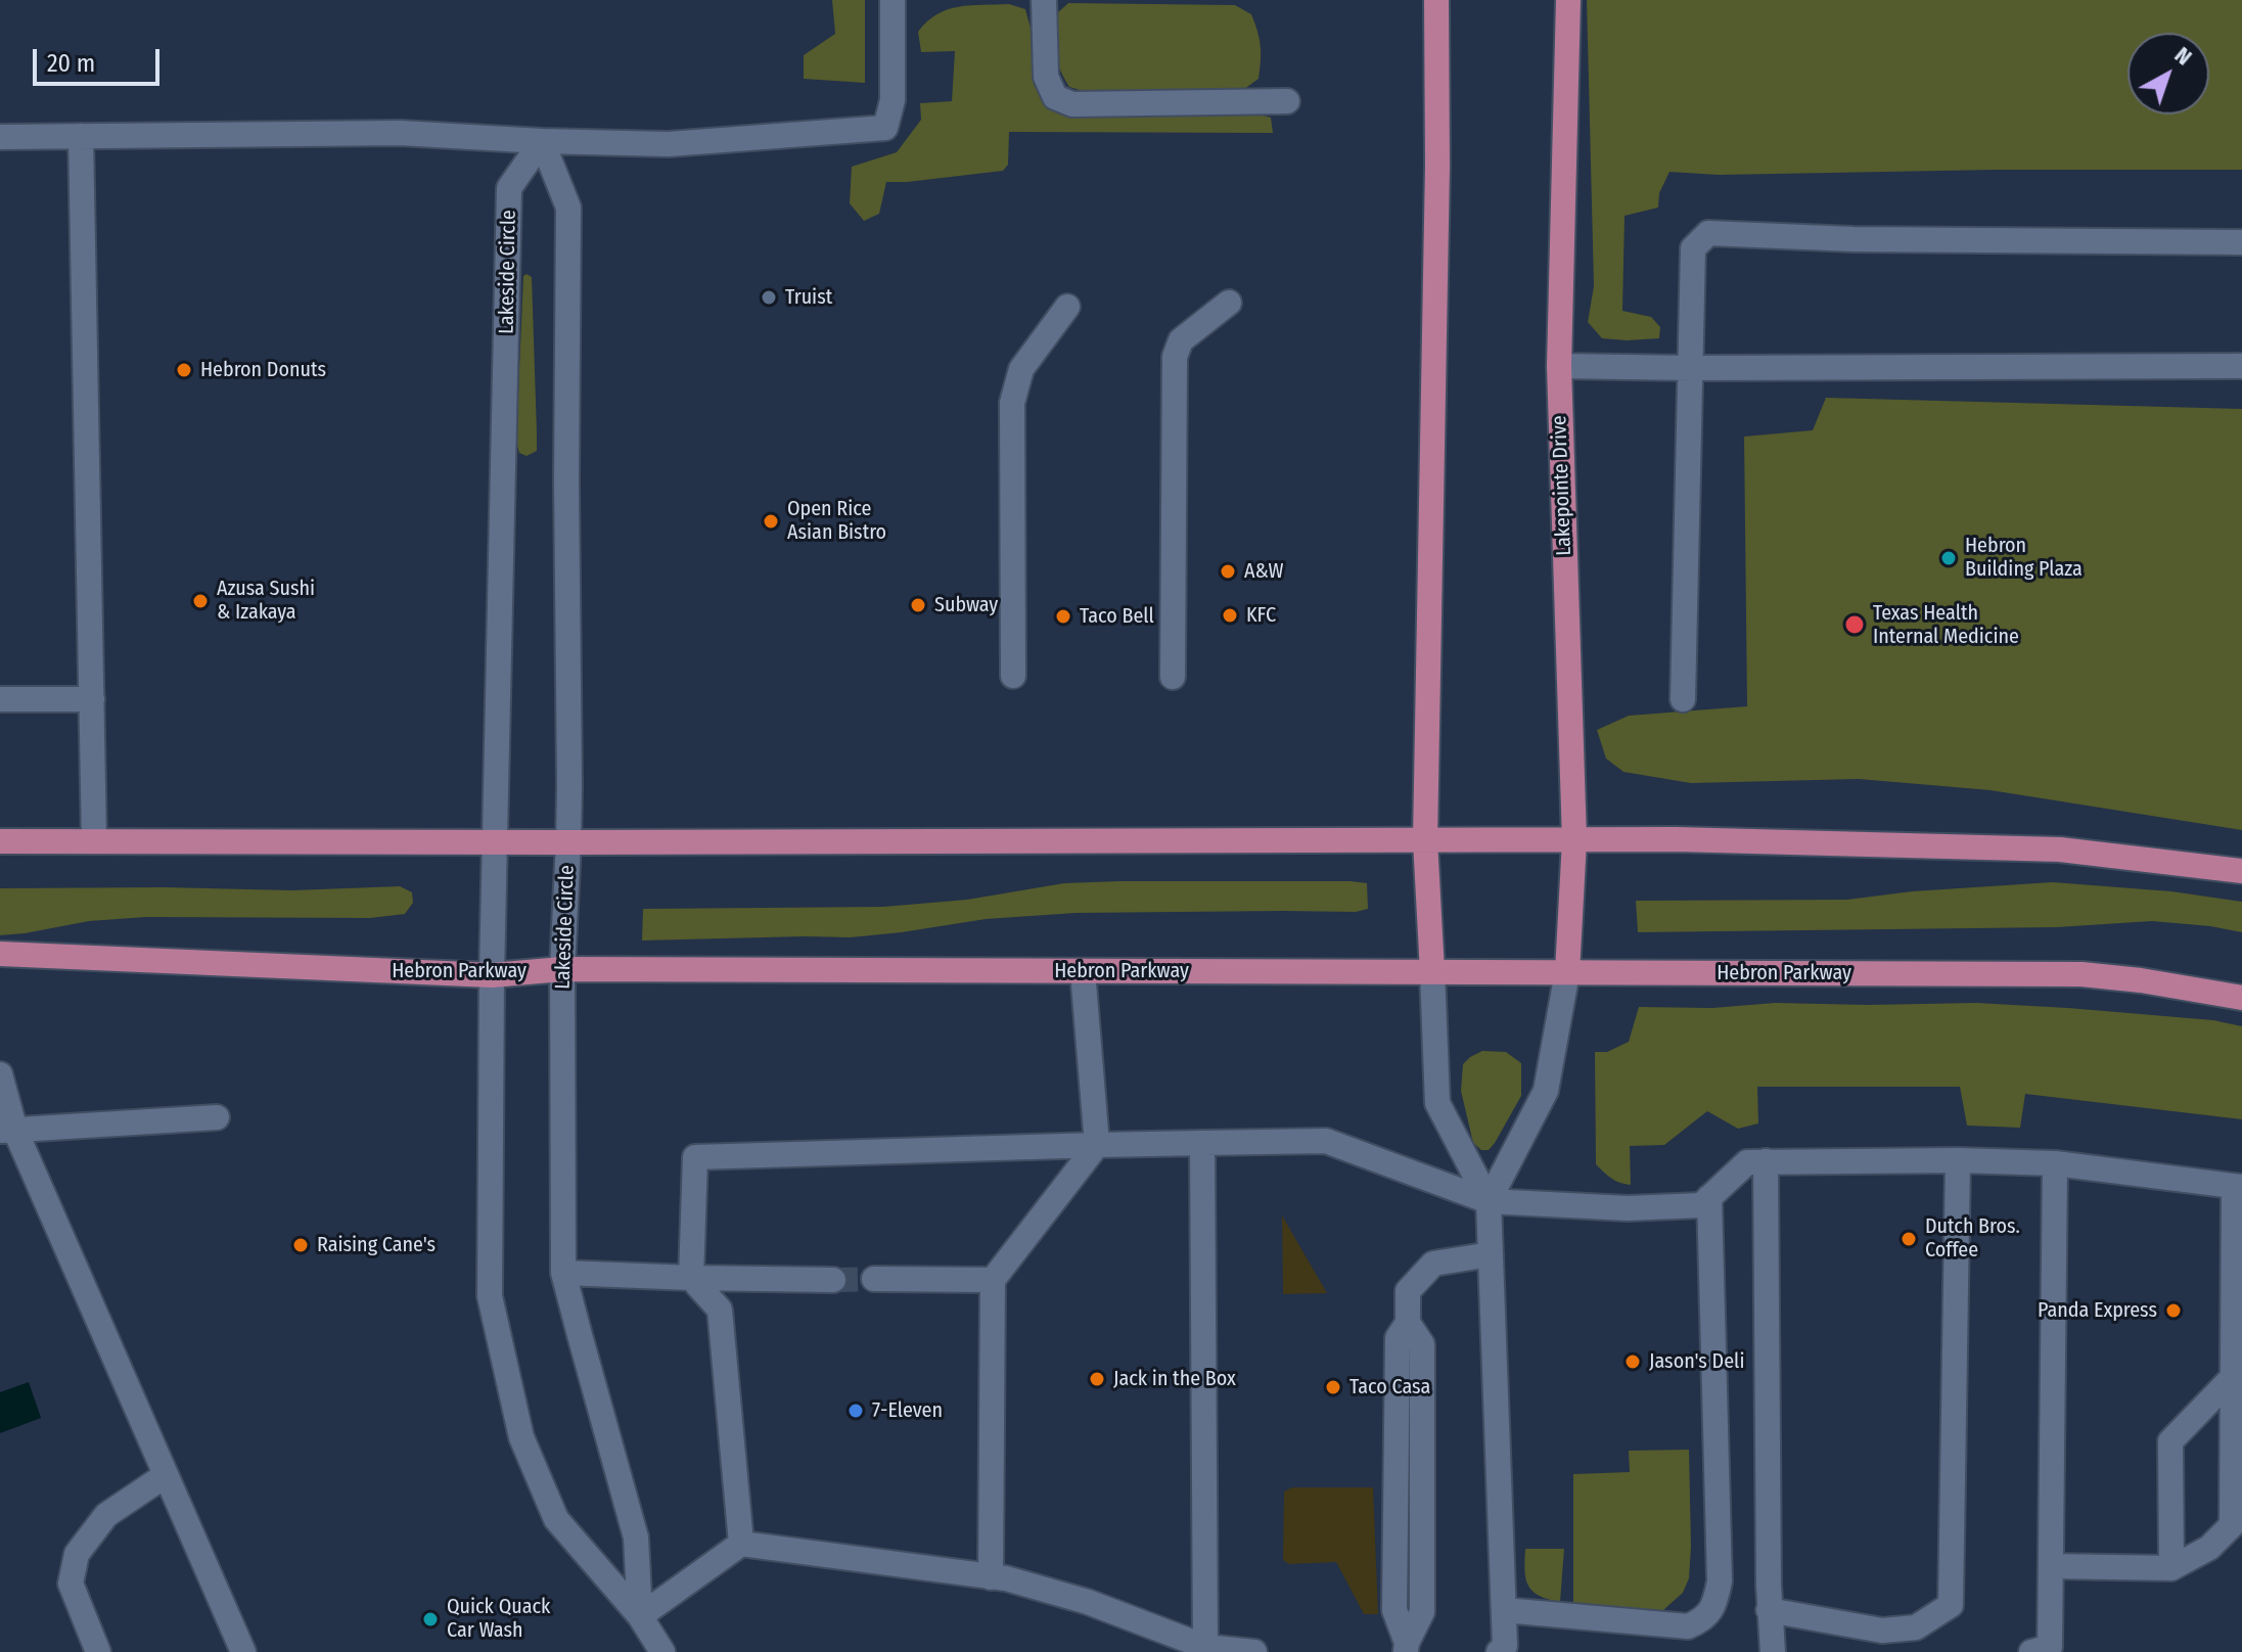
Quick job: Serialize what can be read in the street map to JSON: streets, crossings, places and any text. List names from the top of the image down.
{
  "streets": {
    "main road": ["Lakepointe Drive", "Hebron Parkway"],
    "street": ["Lakeside Circle"]
  },
  "crossings": [
    ["Lakeside Circle", "Hebron Parkway"],
    ["Lakepointe Drive", "Hebron Parkway"]
  ],
  "places": [
    "Truist",
    "Hebron Donuts",
    "Open Rice Asian Bistro",
    "Hebron Building Plaza",
    "A&W",
    "Azusa Sushi & Izakaya",
    "Subway",
    "KFC",
    "Taco Bell",
    "Texas Health Internal Medicine",
    "Dutch Bros. Coffee",
    "Raising Cane's",
    "Panda Express",
    "Jason's Deli",
    "Jack in the Box",
    "Taco Casa",
    "7-Eleven",
    "Quick Quack Car Wash"
  ],
  "scale_bar": "20 m",
  "north": "top right"
}
